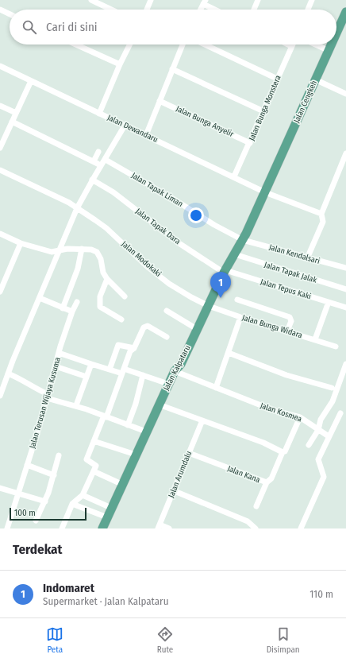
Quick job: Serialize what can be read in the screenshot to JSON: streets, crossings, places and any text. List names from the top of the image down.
{
  "streets": {
    "main road": ["Jalan Cengkeh", "Jalan Kalpataru"],
    "street": [
      "Jalan Bunga Monstera",
      "Jalan Bunga Anyelir",
      "Jalan Dewandaru",
      "Jalan Tapak Liman",
      "Jalan Tapak Dara",
      "Jalan Kendalsari",
      "Jalan Modokaki",
      "Jalan Tapak Jalak",
      "Jalan Tepus Kaki",
      "Jalan Bunga Widara",
      "Jalan Terusan Wijaya Kusuma",
      "Jalan Kosmea",
      "Jalan Arumdalu",
      "Jalan Kana"
    ]
  },
  "crossings": [
    ["Jalan Cengkeh", "Jalan Dewandaru"],
    ["Jalan Cengkeh", "Jalan Kalpataru"],
    ["Jalan Bunga Monstera", "Jalan Bunga Anyelir"],
    ["Jalan Bunga Monstera", "Jalan Dewandaru"],
    ["Jalan Dewandaru", "Jalan Kalpataru"],
    ["Jalan Tapak Liman", "Jalan Kendalsari"],
    ["Jalan Tapak Liman", "Jalan Kalpataru"],
    ["Jalan Tapak Dara", "Jalan Tepus Kaki"],
    ["Jalan Tapak Dara", "Jalan Kalpataru"],
    ["Jalan Kendalsari", "Jalan Kalpataru"],
    ["Jalan Modokaki", "Jalan Bunga Widara"],
    ["Jalan Modokaki", "Jalan Kalpataru"],
    ["Jalan Tapak Jalak", "Jalan Kalpataru"],
    ["Jalan Tepus Kaki", "Jalan Kalpataru"],
    ["Jalan Bunga Widara", "Jalan Kalpataru"],
    ["Jalan Kalpataru", "Jalan Kosmea"],
    ["Jalan Kosmea", "Jalan Kana"],
    ["Jalan Arumdalu", "Jalan Kana"]
  ],
  "scale_bar": "100 m",
  "page": {
    "search": "Cari di sini",
    "pins": "1",
    "scale": "100 m",
    "heading": "Terdekat",
    "list": [
      {
        "mark": "1",
        "name": "Indomaret",
        "note": "Supermarket · Jalan Kalpataru",
        "value": "110 m"
      }
    ],
    "nav": ["Peta", "Rute", "Disimpan"]
  }
}
